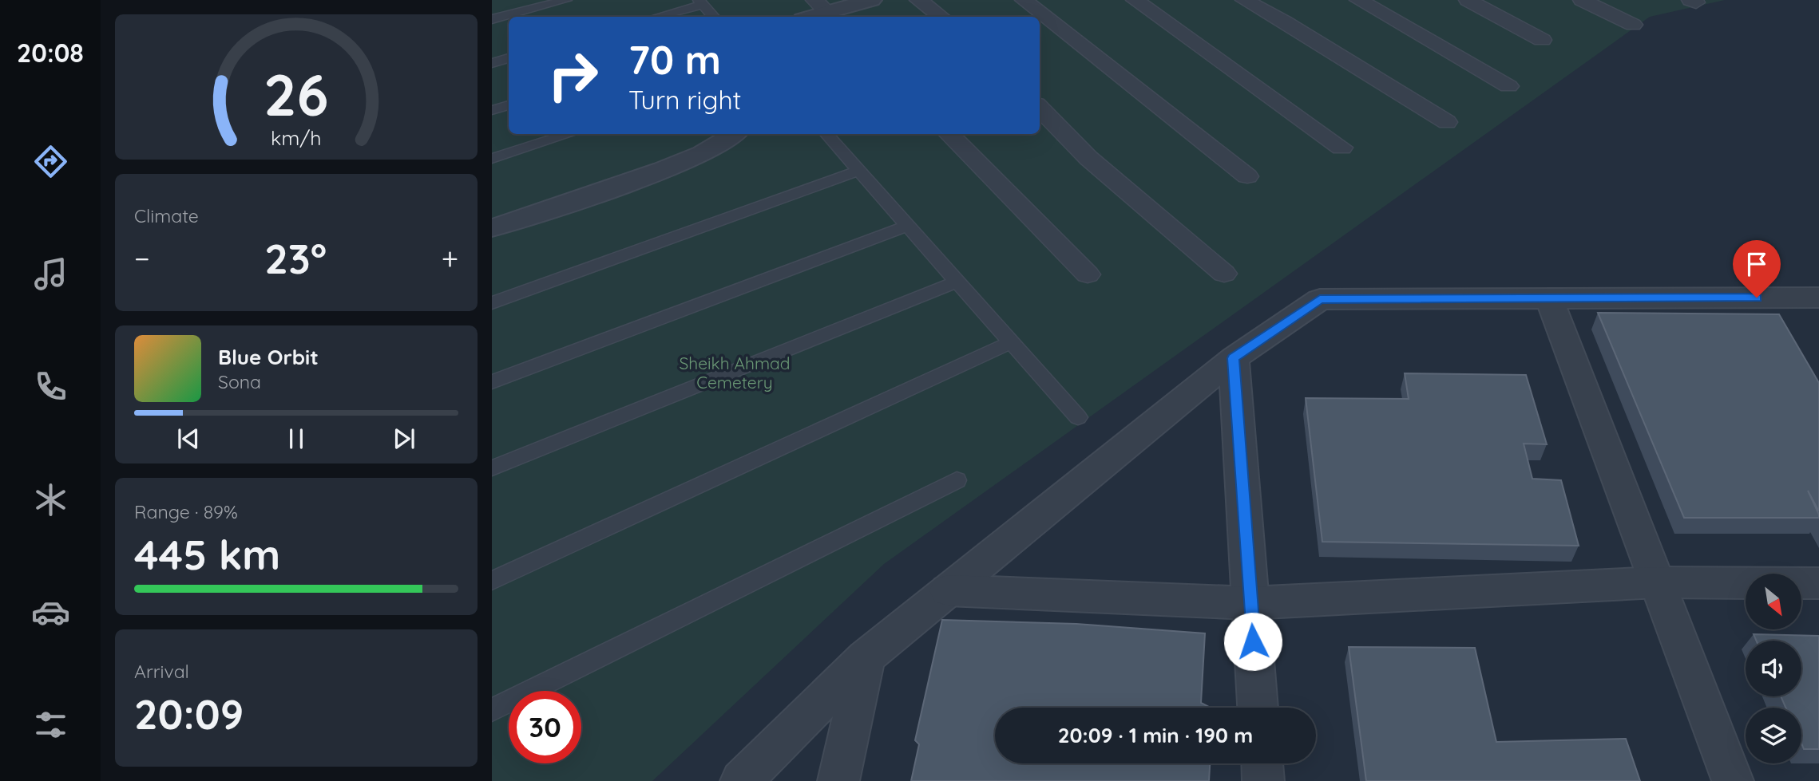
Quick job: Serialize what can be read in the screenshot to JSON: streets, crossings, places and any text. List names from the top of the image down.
{
  "parks": ["Sheikh Ahmad Cemetery"],
  "north": "bottom right",
  "page": {
    "tabs": "20:08",
    "turn": ["70 m", "Turn right"],
    "tile": [
      "Climate",
      ["Range · 89%", "445 km"],
      ["Arrival", "20:09"]
    ],
    "heat": ["−", "23°", "+"],
    "song": ["Blue Orbit", "Sona"],
    "limit": "30",
    "trip": "20:09 · 1 min · 190 m",
    "gauge": ["26", "km/h"]
  }
}
